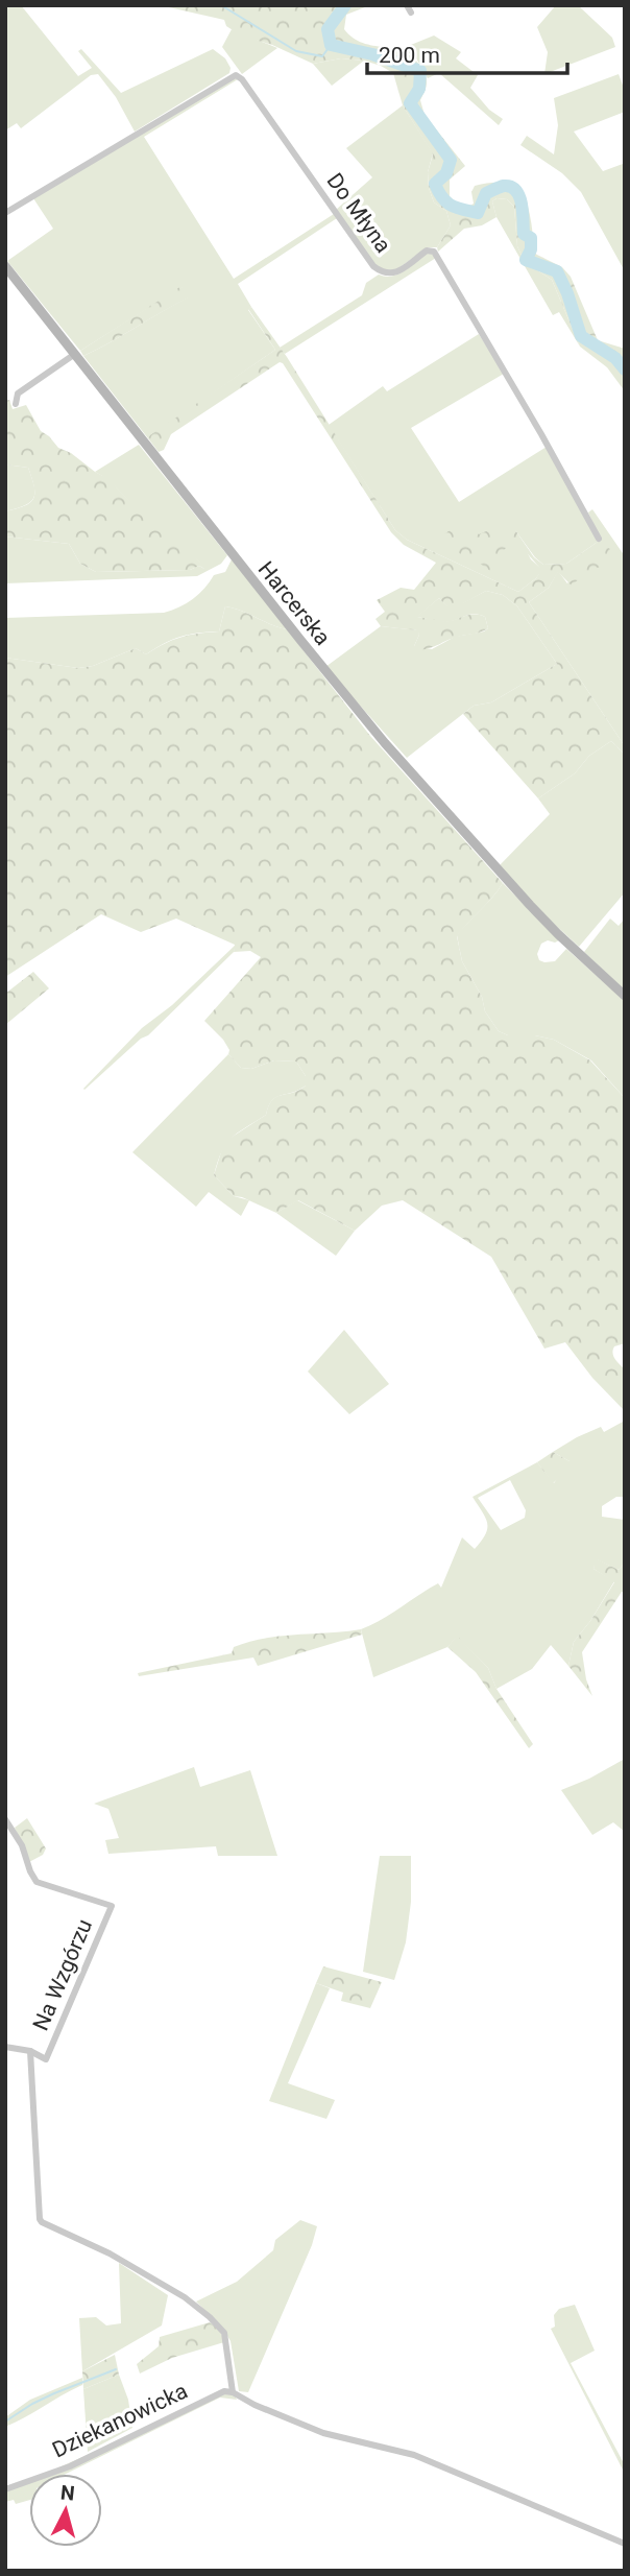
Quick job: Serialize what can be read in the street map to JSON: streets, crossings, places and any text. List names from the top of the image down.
{
  "streets": {
    "street": [
      "Do Młyna",
      "Harcerska",
      "Na Wzgórzu",
      "Dziekanowicka"
    ]
  },
  "scale_bar": "200 m",
  "north": "top"
}
